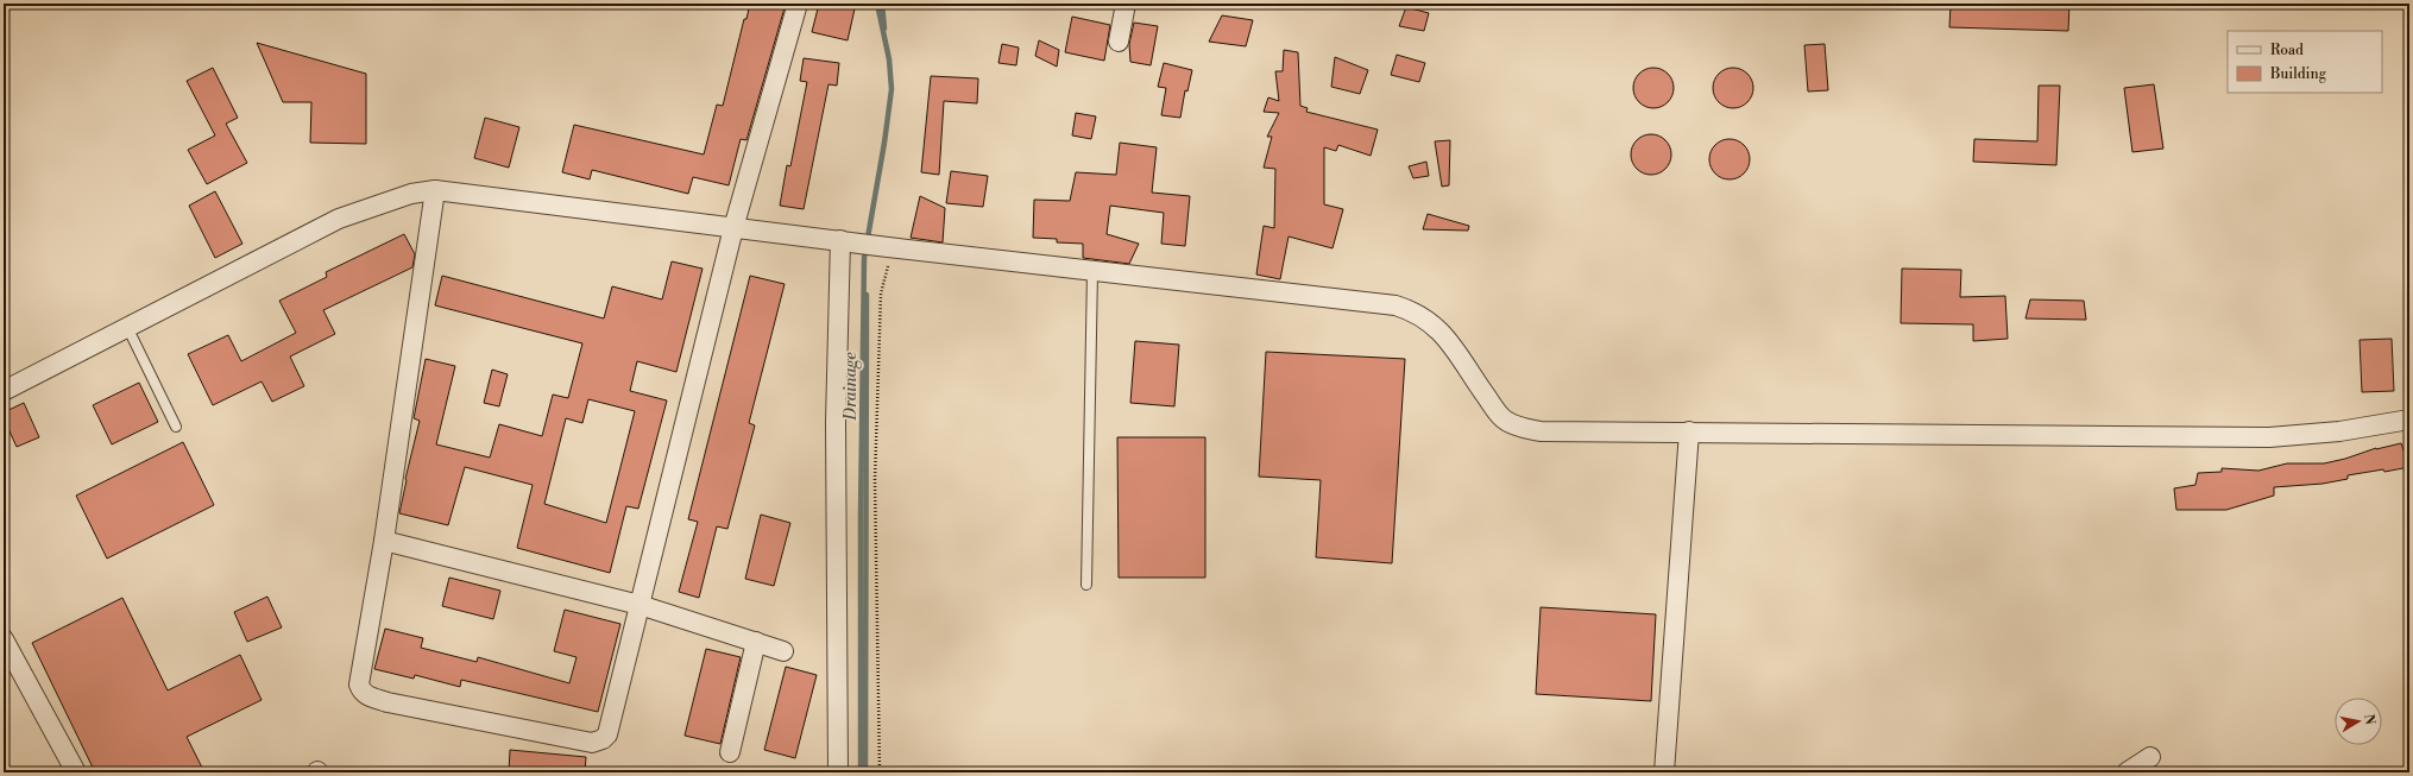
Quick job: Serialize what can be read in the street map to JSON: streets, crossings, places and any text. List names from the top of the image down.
{
  "water": ["Drainage"],
  "legend": ["Road", "Building"],
  "north": "right"
}
